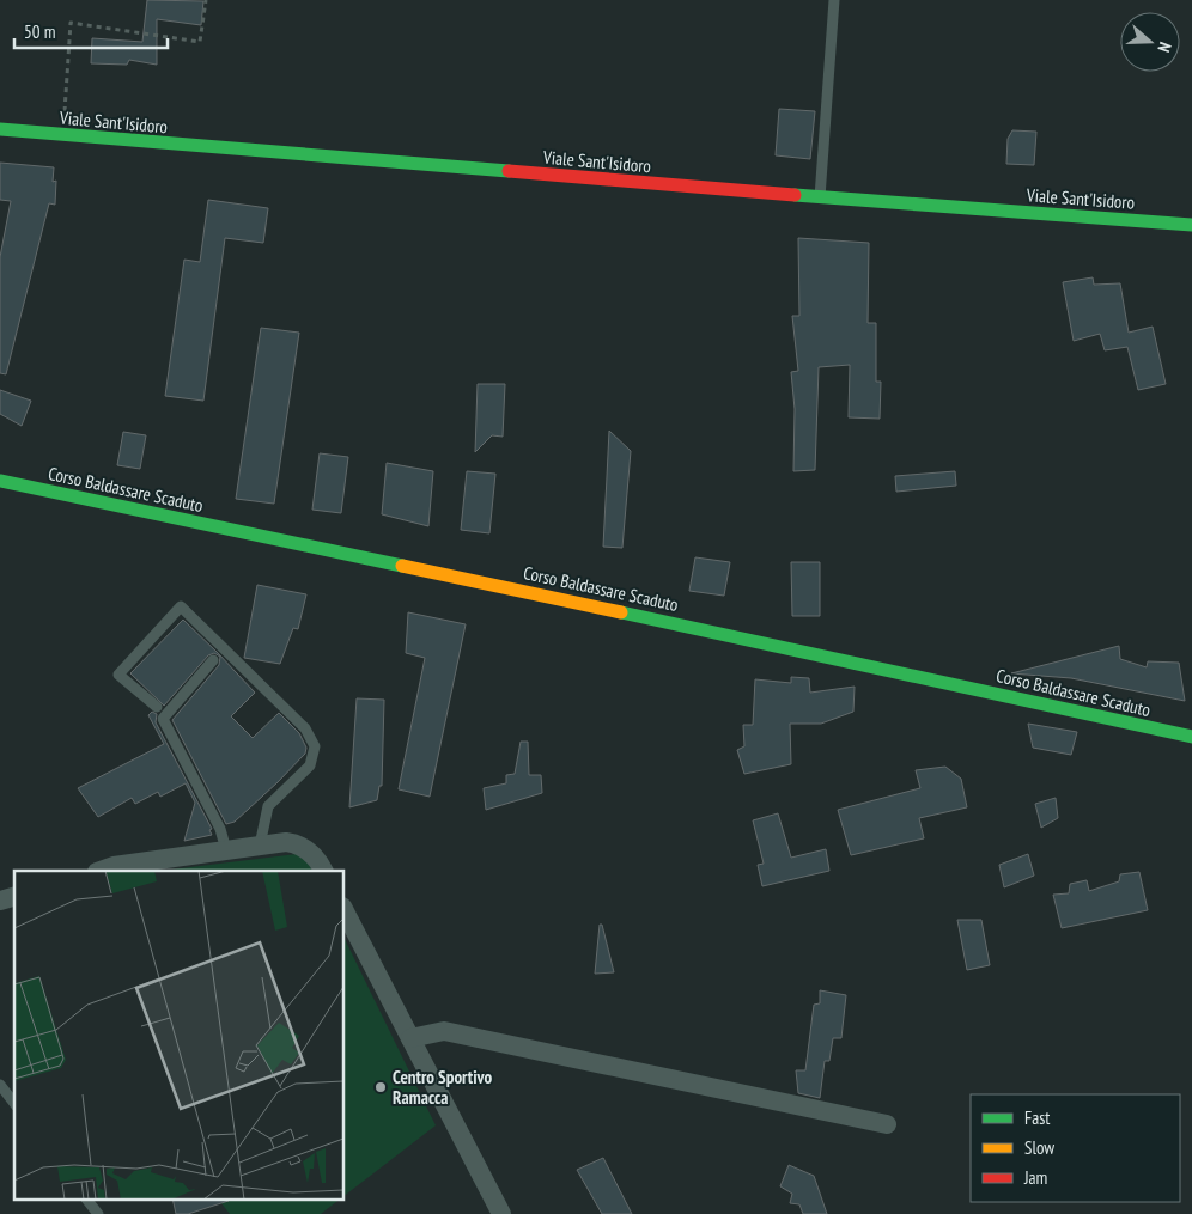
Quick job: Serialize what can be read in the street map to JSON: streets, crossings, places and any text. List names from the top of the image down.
{
  "streets": {
    "street": ["Viale Sant'Isidoro", "Corso Baldassare Scaduto"]
  },
  "places": ["Centro Sportivo Ramacca"],
  "legend": ["Fast", "Slow", "Jam"],
  "scale_bar": "50 m",
  "north": "right"
}
